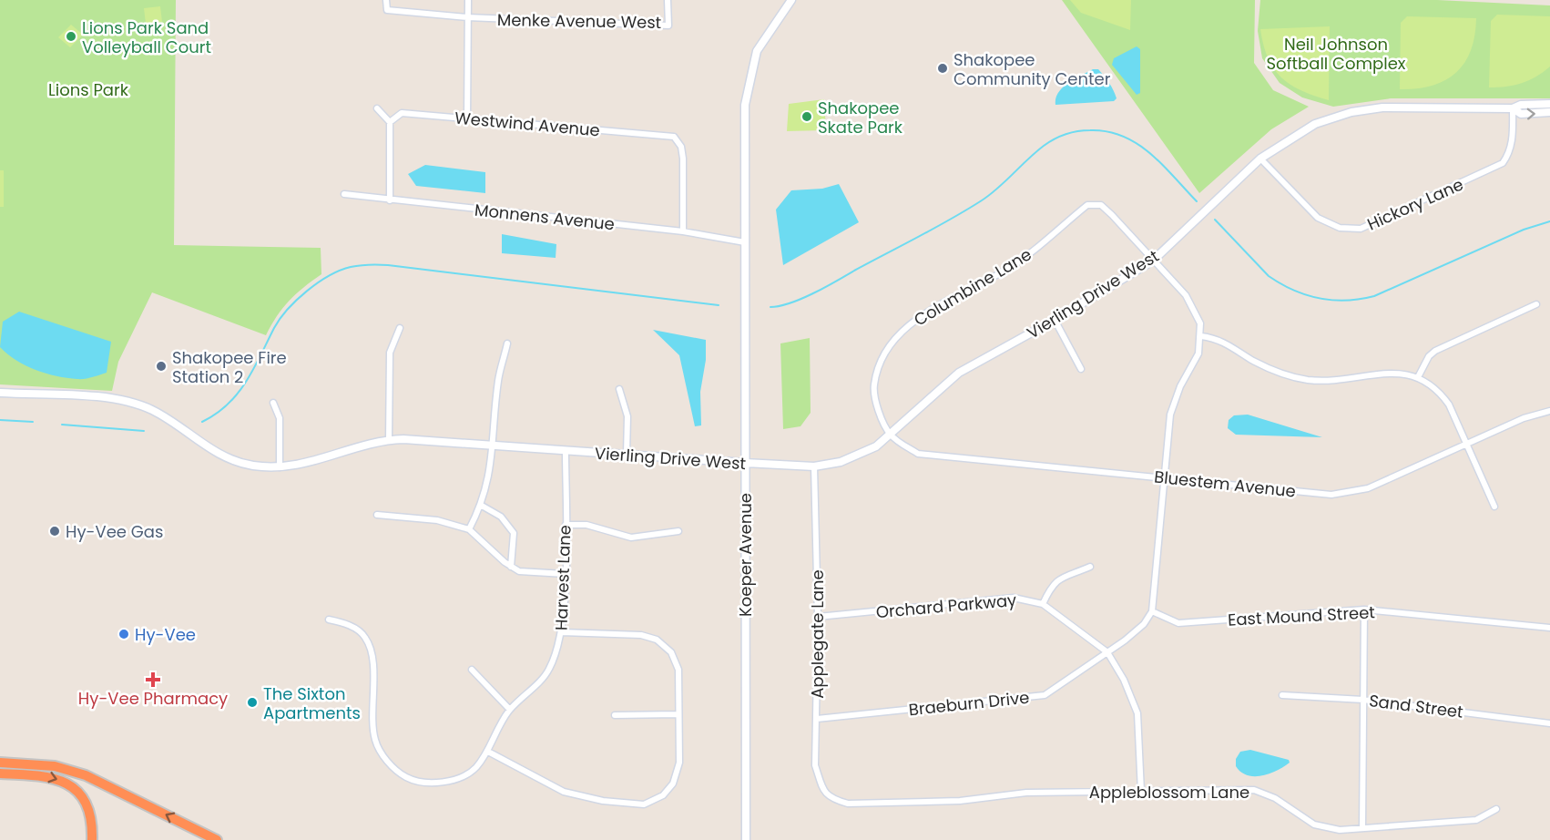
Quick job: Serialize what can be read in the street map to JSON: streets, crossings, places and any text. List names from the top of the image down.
{
  "streets": {
    "street": [
      "Menke Avenue West",
      "Westwind Avenue",
      "Hickory Lane",
      "Monnens Avenue",
      "Columbine Lane",
      "Vierling Drive West",
      "Bluestem Avenue",
      "Koeper Avenue",
      "Harvest Lane",
      "Orchard Parkway",
      "East Mound Street",
      "Applegate Lane",
      "Braeburn Drive",
      "Sand Street",
      "Appleblossom Lane"
    ]
  },
  "crossings": [
    ["Westwind Avenue", "Monnens Avenue"],
    ["Hickory Lane", "Vierling Drive West"],
    ["Monnens Avenue", "Koeper Avenue"],
    ["Columbine Lane", "Vierling Drive West"],
    ["Columbine Lane", "Bluestem Avenue"],
    ["Vierling Drive West", "Bluestem Avenue"],
    ["Vierling Drive West", "Koeper Avenue"],
    ["Vierling Drive West", "Harvest Lane"],
    ["Vierling Drive West", "Applegate Lane"],
    ["Orchard Parkway", "Applegate Lane"],
    ["Orchard Parkway", "Braeburn Drive"],
    ["Orchard Parkway", "Appleblossom Lane"],
    ["East Mound Street", "Braeburn Drive"],
    ["Applegate Lane", "Braeburn Drive"],
    ["Applegate Lane", "Appleblossom Lane"]
  ],
  "parks": ["Neil Johnson Softball Complex", "Lions Park"],
  "places": {
    "other": [
      "Lions Park Sand Volleyball Court",
      "Shakopee Community Center",
      "Shakopee Skate Park",
      "Shakopee Fire Station 2",
      "Hy-Vee Gas",
      "Hy-Vee",
      "The Sixton Apartments"
    ],
    "health": ["Hy-Vee Pharmacy"]
  }
}
